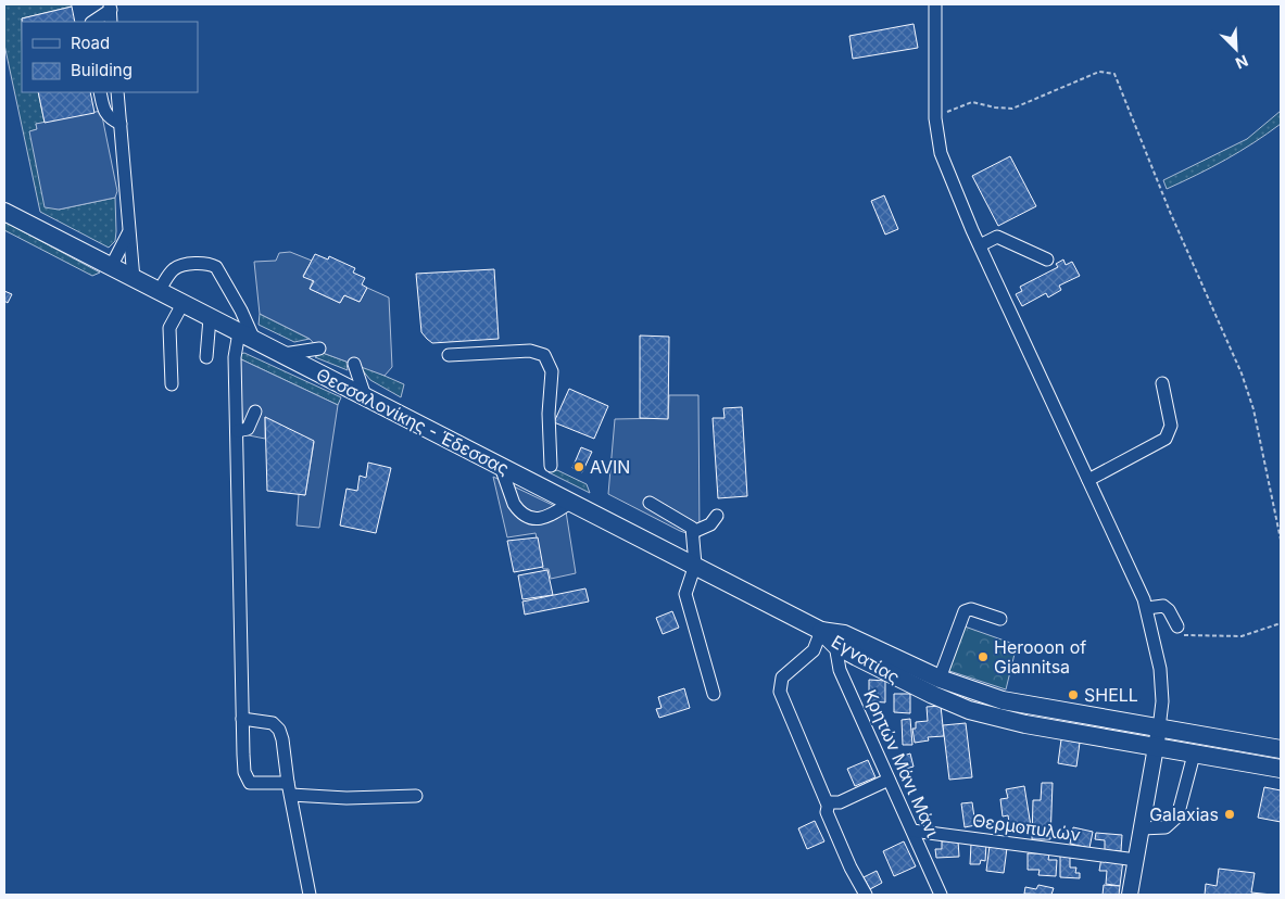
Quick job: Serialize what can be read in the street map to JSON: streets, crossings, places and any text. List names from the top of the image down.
{
  "streets": {
    "highway": ["Θεσσαλονίκης - Έδεσσας", "Εγνατίας"],
    "street": ["Κρητών Μάνι Μάνι", "Θερμοπυλών"]
  },
  "crossings": [
    ["Θεσσαλονίκης - Έδεσσας", "Εγνατίας"],
    ["Εγνατίας", "Κρητών Μάνι Μάνι"],
    ["Κρητών Μάνι Μάνι", "Θερμοπυλών"]
  ],
  "places": [
    "AVIN",
    "Herooon of Giannitsa",
    "SHELL",
    "Galaxias"
  ],
  "legend": ["Road", "Building"],
  "north": "bottom right"
}
